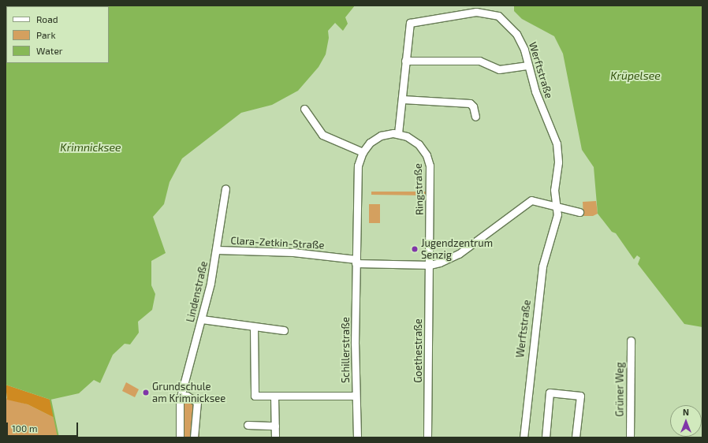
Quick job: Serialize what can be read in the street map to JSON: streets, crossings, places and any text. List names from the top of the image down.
{
  "streets": {
    "street": [
      "Werftstraße",
      "Ringstraße",
      "Clara-Zetkin-Straße",
      "Lindenstraße",
      "Schillerstraße",
      "Goethestraße",
      "Grüner Weg"
    ]
  },
  "crossings": [
    ["Ringstraße", "Clara-Zetkin-Straße"],
    ["Ringstraße", "Goethestraße"],
    ["Clara-Zetkin-Straße", "Lindenstraße"],
    ["Clara-Zetkin-Straße", "Schillerstraße"],
    ["Clara-Zetkin-Straße", "Goethestraße"]
  ],
  "water": ["Krüpelsee", "Krimnicksee"],
  "places": ["Jugendzentrum Senzig", "Grundschule am Krimnicksee"],
  "legend": ["Road", "Park", "Water"],
  "scale_bar": "100 m",
  "north": "top"
}
